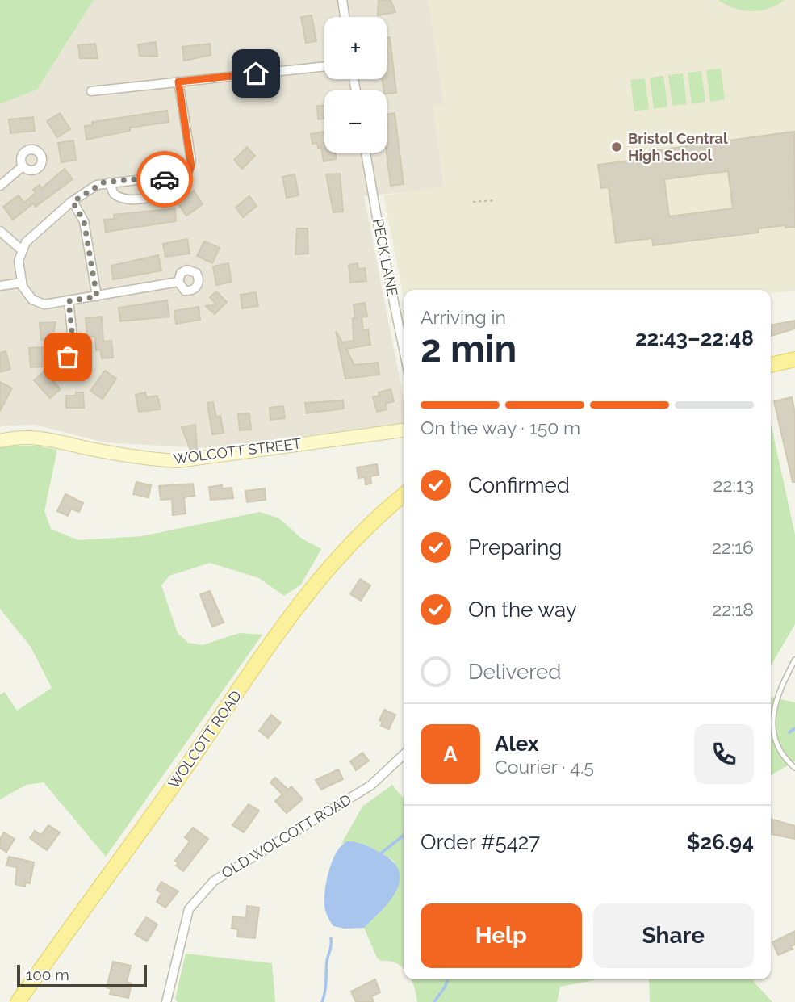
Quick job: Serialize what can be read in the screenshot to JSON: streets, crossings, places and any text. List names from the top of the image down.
{
  "streets": {
    "main road": ["WOLCOTT STREET", "WOLCOTT ROAD"],
    "street": ["PECK LANE", "OLD WOLCOTT ROAD"]
  },
  "places": ["Bristol Central High School"],
  "scale_bar": "100 m",
  "page": {
    "map_buttons": ["+", "−"],
    "heading": ["2 min", "Arriving in", "22:43–22:48"],
    "panel": [
      "Alex",
      "Courier · 4.5",
      "Order #5427",
      "$26.94"
    ],
    "bar": "On the way · 150 m",
    "list": [
      ["Confirmed", "22:13"],
      ["Preparing", "22:16"],
      ["On the way", "22:18"],
      "Delivered"
    ],
    "round": "A",
    "buttons": ["Help", "Share"],
    "scale": "100 m"
  }
}
